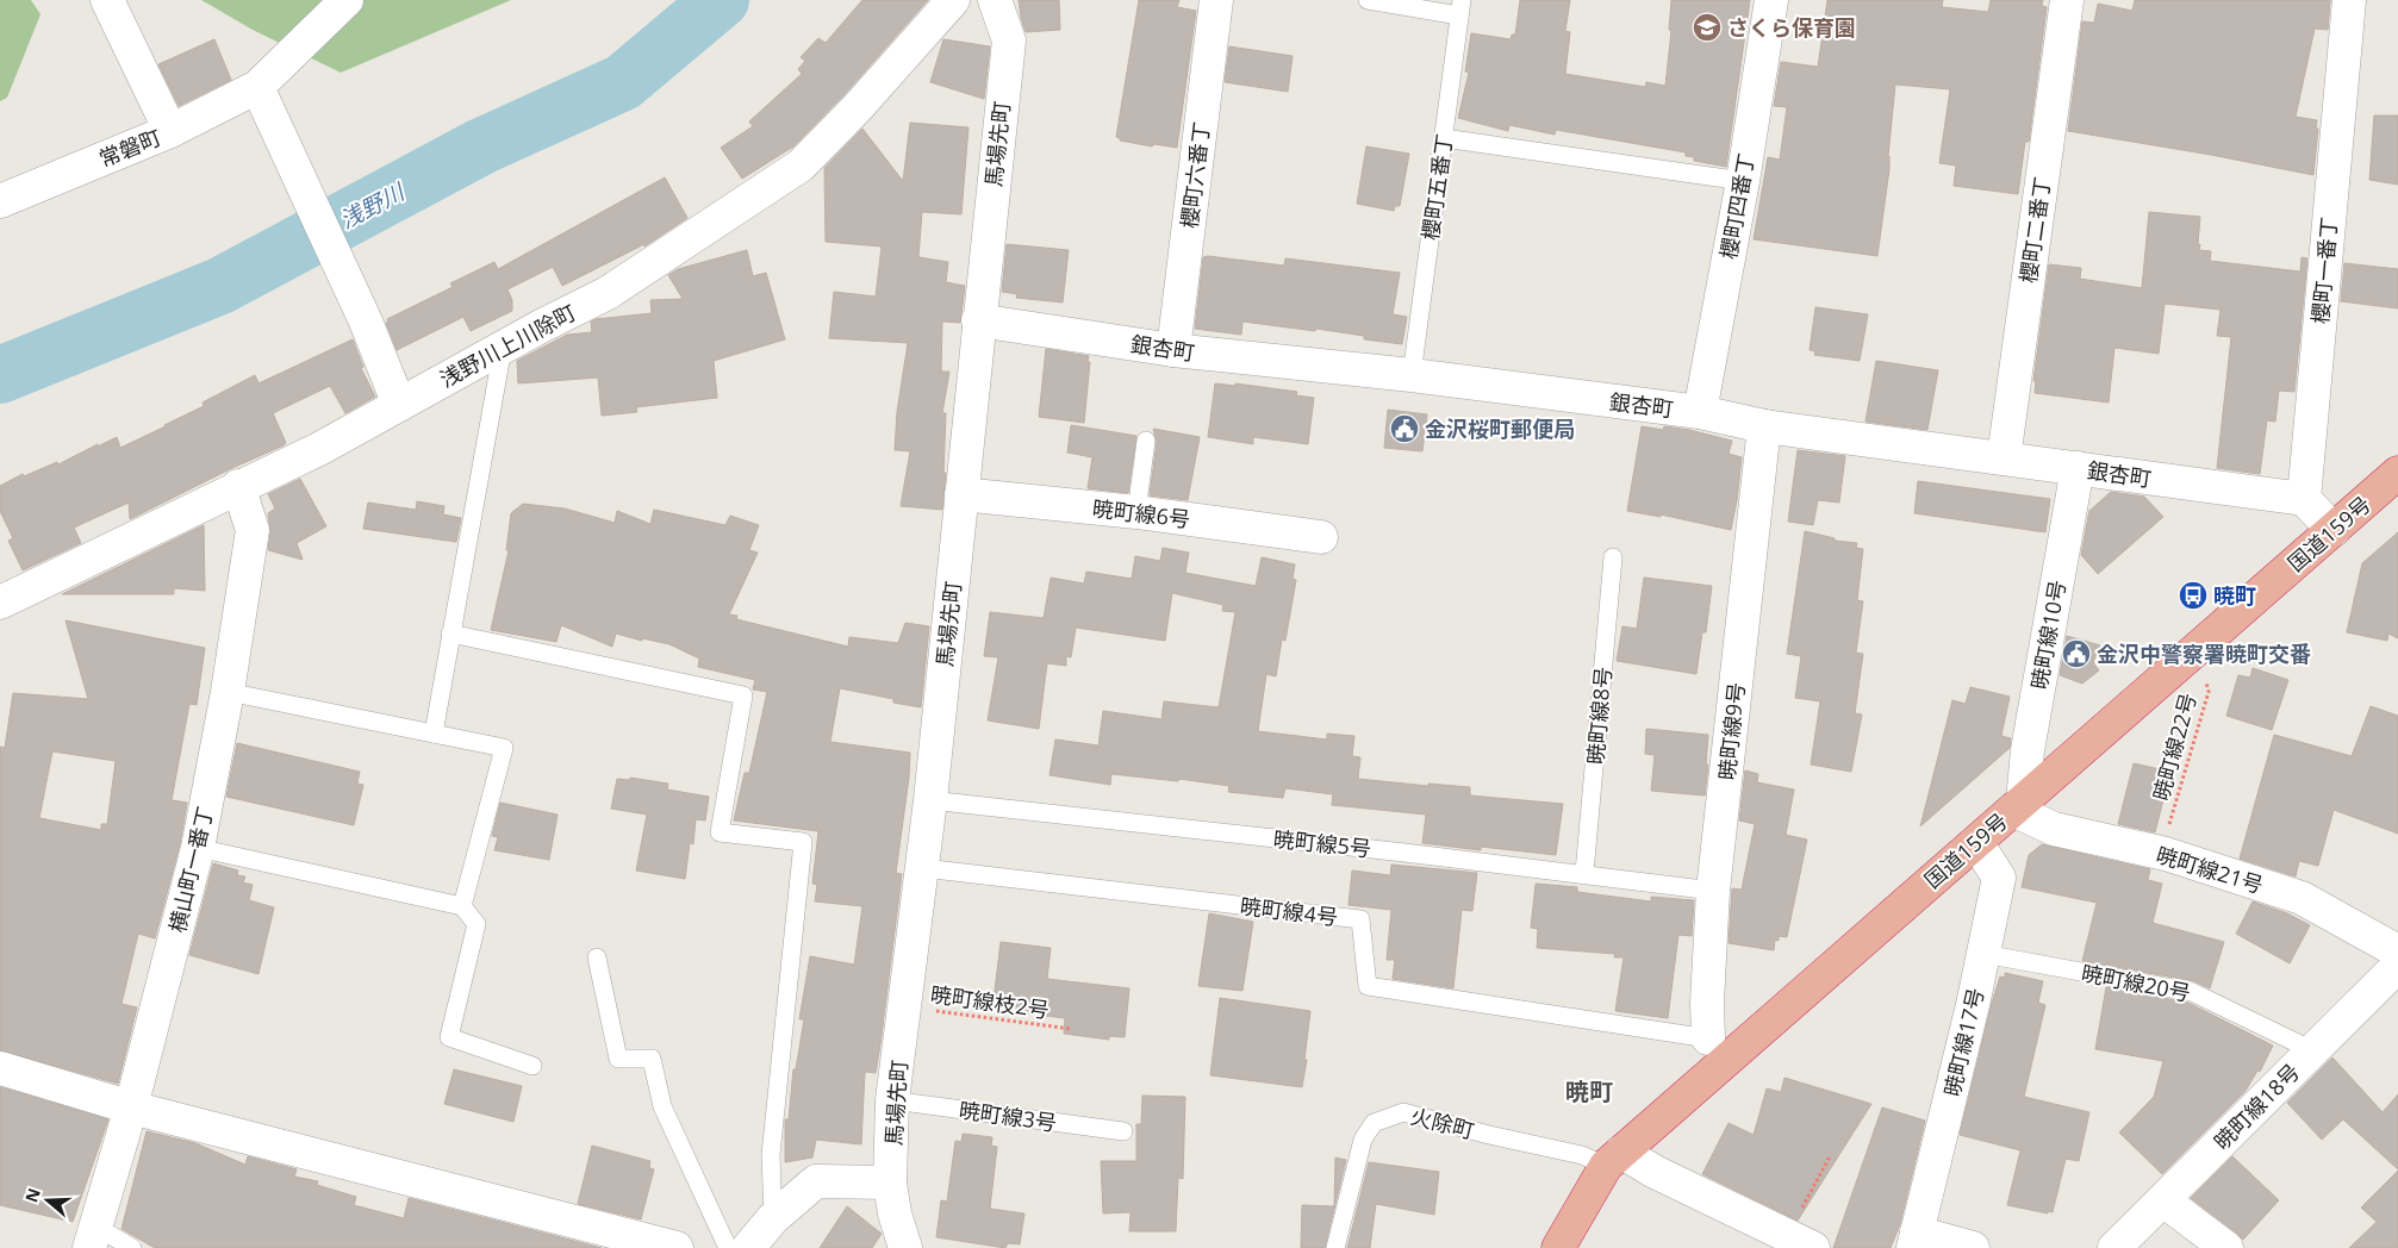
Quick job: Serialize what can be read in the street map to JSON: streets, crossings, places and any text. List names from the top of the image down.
{
  "streets": {
    "highway": ["国道159号"],
    "street": [
      "馬場先町",
      "常磐町",
      "櫻町六番丁",
      "櫻町四番丁",
      "櫻町二番丁",
      "櫻町一番丁",
      "浅野川上川除町",
      "銀杏町",
      "暁町線6号",
      "暁町線10号",
      "暁町線9号",
      "横山町一番丁",
      "暁町線21号",
      "暁町線17号",
      "暁町線18号",
      "火除町"
    ],
    "lane": [
      "櫻町五番丁",
      "暁町線8号",
      "暁町線5号",
      "暁町線4号",
      "暁町線20号",
      "暁町線3号"
    ],
    "path": ["暁町線22号", "暁町線枝2号"]
  },
  "crossings": [
    ["馬場先町", "銀杏町"],
    ["馬場先町", "暁町線6号"],
    ["馬場先町", "暁町線5号"],
    ["馬場先町", "暁町線4号"],
    ["馬場先町", "暁町線枝2号"],
    ["馬場先町", "暁町線3号"],
    ["櫻町六番丁", "銀杏町"],
    ["櫻町五番丁", "銀杏町"],
    ["櫻町四番丁", "銀杏町"],
    ["櫻町二番丁", "銀杏町"],
    ["櫻町一番丁", "銀杏町"],
    ["浅野川上川除町", "横山町一番丁"],
    ["銀杏町", "暁町線10号"],
    ["銀杏町", "暁町線9号"],
    ["国道159号", "暁町線10号"],
    ["国道159号", "暁町線9号"],
    ["国道159号", "暁町線22号"],
    ["国道159号", "暁町線21号"],
    ["国道159号", "暁町線4号"],
    ["国道159号", "暁町線17号"],
    ["国道159号", "火除町"],
    ["暁町線10号", "暁町線21号"],
    ["暁町線8号", "暁町線5号"],
    ["暁町線9号", "暁町線5号"],
    ["暁町線9号", "暁町線4号"],
    ["暁町線22号", "暁町線21号"],
    ["暁町線20号", "暁町線17号"],
    ["暁町線20号", "暁町線18号"]
  ],
  "districts": ["暁町"],
  "water": ["浅野川"],
  "places": {
    "school or university": ["さくら保育園"],
    "public building": ["金沢桜町郵便局", "金沢中警察署暁町交番"],
    "bus stop": ["暁町"]
  },
  "north": "left"
}
